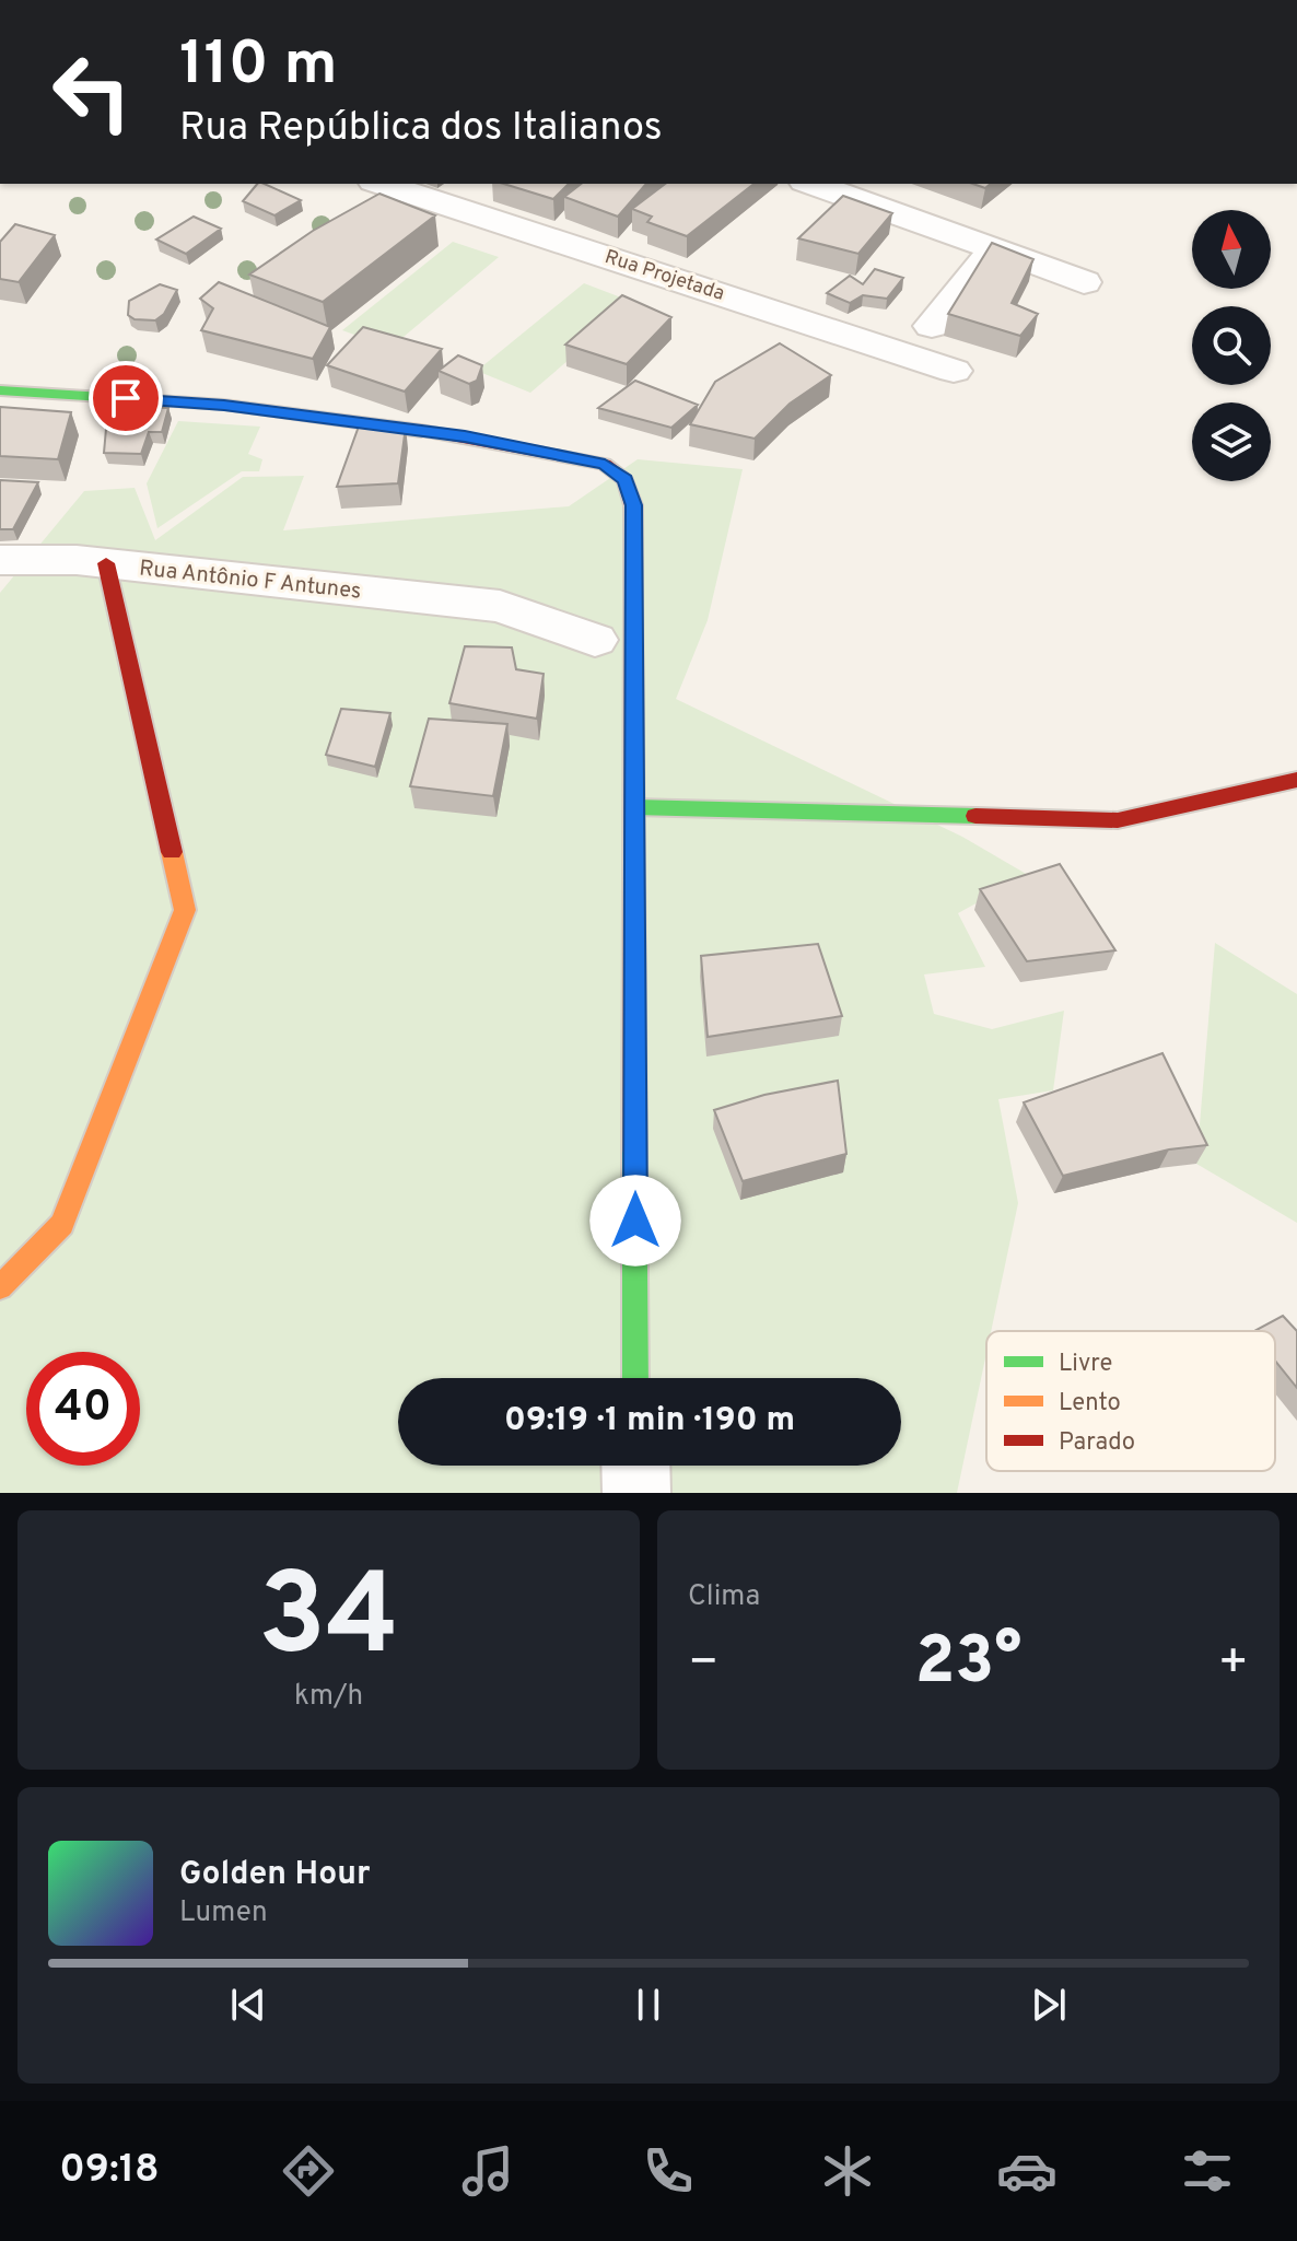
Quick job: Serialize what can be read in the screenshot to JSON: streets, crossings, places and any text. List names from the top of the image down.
{
  "streets": {
    "street": ["Rua Projetada", "Rua Antônio F Antunes"]
  },
  "legend": ["Livre", "Lento", "Parado"],
  "north": "top",
  "page": {
    "turn": ["110 m", "Rua República dos Italianos"],
    "limit": "40",
    "trip": "09:19 · 1 min · 190 m",
    "tile": [
      ["34", "km/h"],
      "Clima"
    ],
    "heat": ["−", "23°", "+"],
    "song": ["Golden Hour", "Lumen"],
    "tabs": "09:18"
  }
}
